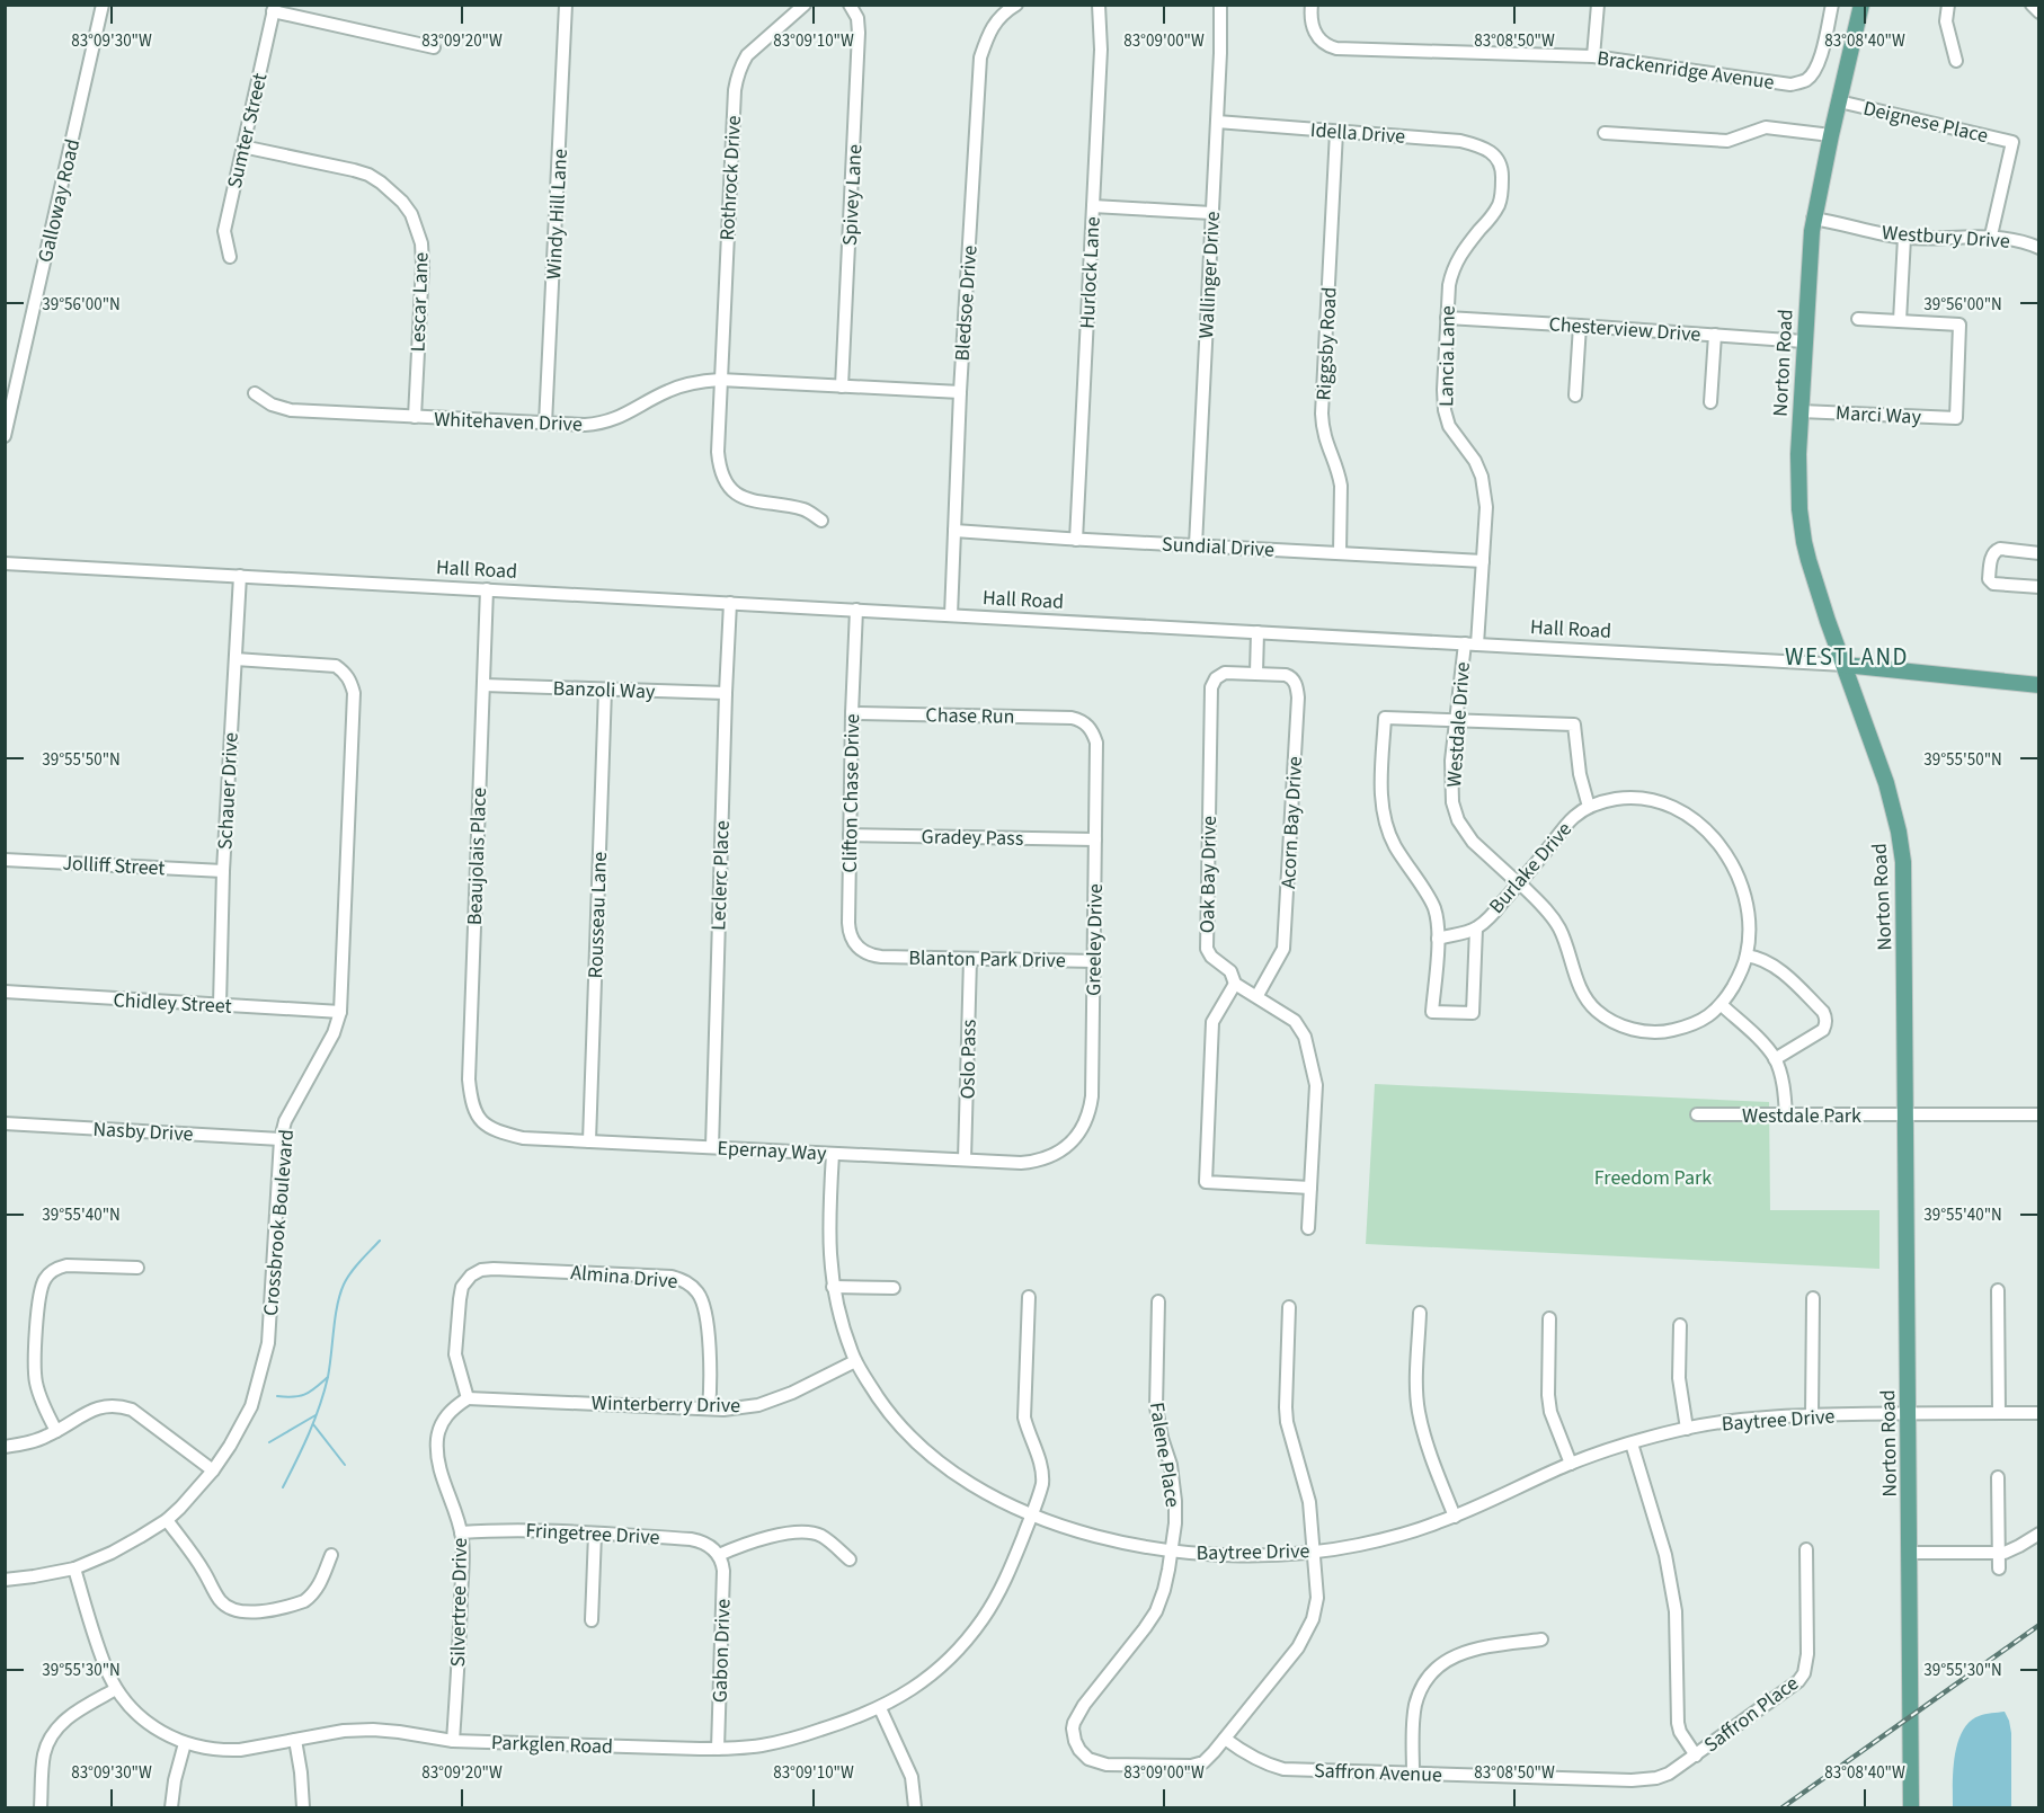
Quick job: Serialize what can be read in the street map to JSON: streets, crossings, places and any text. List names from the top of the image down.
{
  "streets": {
    "main road": ["Norton Road", "Hall Road"],
    "street": [
      "Brackenridge Avenue",
      "Deignese Place",
      "Sumter Street",
      "Idella Drive",
      "Rothrock Drive",
      "Spivey Lane",
      "Galloway Road",
      "Windy Hill Lane",
      "Westbury Drive",
      "Hurlock Lane",
      "Wallinger Drive",
      "Lescar Lane",
      "Bledsoe Drive",
      "Chesterview Drive",
      "Riggsby Road",
      "Lancia Lane",
      "Marci Way",
      "Whitehaven Drive",
      "Sundial Drive",
      "Banzoli Way",
      "Chase Run",
      "Westdale Drive",
      "Schauer Drive",
      "Clifton Chase Drive",
      "Acorn Bay Drive",
      "Gradey Pass",
      "Beaujolais Place",
      "Jolliff Street",
      "Burlake Drive",
      "Oak Bay Drive",
      "Leclerc Place",
      "Rousseau Lane",
      "Greeley Drive",
      "Blanton Park Drive",
      "Chidley Street",
      "Oslo Pass",
      "Westdale Park",
      "Nasby Drive",
      "Epernay Way",
      "Crossbrook Boulevard",
      "Almina Drive",
      "Winterberry Drive",
      "Baytree Drive",
      "Falene Place",
      "Fringetree Drive",
      "Silvertree Drive",
      "Gabon Drive",
      "Saffron Place",
      "Parkglen Road",
      "Saffron Avenue"
    ]
  },
  "crossings": [
    ["Deignese Place", "Westbury Drive"],
    ["Deignese Place", "Norton Road"],
    ["Sumter Street", "Lescar Lane"],
    ["Idella Drive", "Wallinger Drive"],
    ["Idella Drive", "Riggsby Road"],
    ["Idella Drive", "Lancia Lane"],
    ["Rothrock Drive", "Whitehaven Drive"],
    ["Spivey Lane", "Whitehaven Drive"],
    ["Windy Hill Lane", "Whitehaven Drive"],
    ["Westbury Drive", "Norton Road"],
    ["Hurlock Lane", "Sundial Drive"],
    ["Wallinger Drive", "Sundial Drive"],
    ["Lescar Lane", "Whitehaven Drive"],
    ["Bledsoe Drive", "Whitehaven Drive"],
    ["Bledsoe Drive", "Sundial Drive"],
    ["Bledsoe Drive", "Hall Road"],
    ["Chesterview Drive", "Lancia Lane"],
    ["Chesterview Drive", "Norton Road"],
    ["Riggsby Road", "Sundial Drive"],
    ["Lancia Lane", "Sundial Drive"],
    ["Lancia Lane", "Hall Road"],
    ["Lancia Lane", "Westdale Drive"],
    ["Norton Road", "Marci Way"],
    ["Norton Road", "Hall Road"],
    ["Norton Road", "Westdale Park"],
    ["Norton Road", "Baytree Drive"],
    ["Hall Road", "Westdale Drive"],
    ["Hall Road", "Schauer Drive"],
    ["Hall Road", "Clifton Chase Drive"],
    ["Hall Road", "Beaujolais Place"],
    ["Hall Road", "Leclerc Place"],
    ["Banzoli Way", "Beaujolais Place"],
    ["Banzoli Way", "Leclerc Place"],
    ["Banzoli Way", "Rousseau Lane"],
    ["Chase Run", "Clifton Chase Drive"],
    ["Chase Run", "Greeley Drive"],
    ["Westdale Drive", "Burlake Drive"],
    ["Schauer Drive", "Jolliff Street"],
    ["Schauer Drive", "Chidley Street"],
    ["Schauer Drive", "Crossbrook Boulevard"],
    ["Clifton Chase Drive", "Gradey Pass"],
    ["Clifton Chase Drive", "Blanton Park Drive"],
    ["Acorn Bay Drive", "Oak Bay Drive"],
    ["Gradey Pass", "Greeley Drive"],
    ["Beaujolais Place", "Epernay Way"],
    ["Leclerc Place", "Epernay Way"],
    ["Rousseau Lane", "Epernay Way"],
    ["Greeley Drive", "Blanton Park Drive"],
    ["Greeley Drive", "Epernay Way"],
    ["Blanton Park Drive", "Oslo Pass"],
    ["Chidley Street", "Crossbrook Boulevard"],
    ["Oslo Pass", "Epernay Way"],
    ["Nasby Drive", "Crossbrook Boulevard"],
    ["Epernay Way", "Baytree Drive"],
    ["Crossbrook Boulevard", "Parkglen Road"],
    ["Almina Drive", "Winterberry Drive"],
    ["Almina Drive", "Silvertree Drive"],
    ["Winterberry Drive", "Baytree Drive"],
    ["Winterberry Drive", "Silvertree Drive"],
    ["Baytree Drive", "Falene Place"],
    ["Baytree Drive", "Parkglen Road"],
    ["Falene Place", "Saffron Avenue"],
    ["Fringetree Drive", "Silvertree Drive"],
    ["Fringetree Drive", "Gabon Drive"],
    ["Silvertree Drive", "Parkglen Road"],
    ["Gabon Drive", "Parkglen Road"],
    ["Saffron Place", "Saffron Avenue"]
  ],
  "districts": ["WESTLAND"],
  "parks": ["Freedom Park"],
  "coordinates": [
    "83°09'30\"W",
    "83°09'20\"W",
    "83°09'10\"W",
    "83°09'00\"W",
    "83°08'50\"W",
    "83°08'40\"W",
    "39°56'00\"N",
    "39°55'50\"N",
    "39°55'40\"N",
    "39°55'30\"N"
  ]
}
